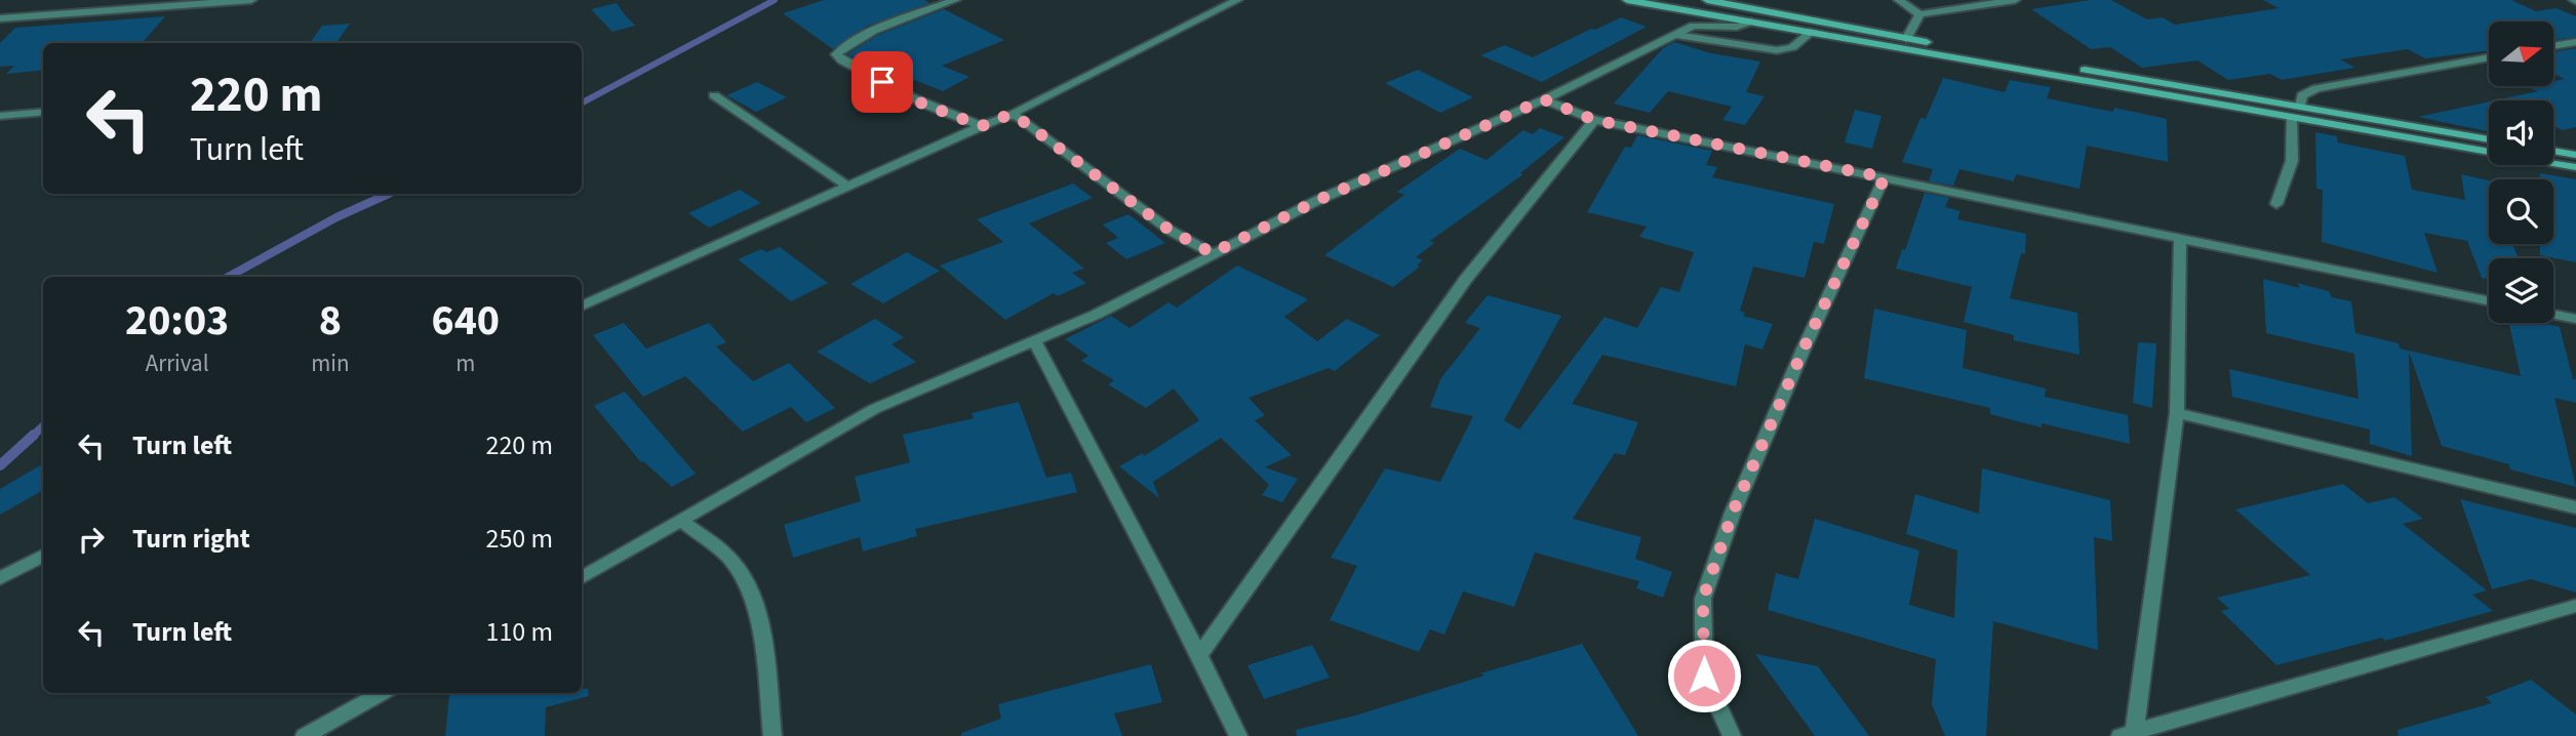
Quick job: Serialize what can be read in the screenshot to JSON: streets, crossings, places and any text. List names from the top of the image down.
{
  "north": "right",
  "page": {
    "turn": ["220 m", "Turn left"],
    "eta": [
      "20:03",
      "Arrival",
      "8",
      "min",
      "640",
      "m"
    ],
    "list": [
      {
        "name": "Turn left",
        "value": "220 m"
      },
      {
        "name": "Turn right",
        "value": "250 m"
      },
      {
        "name": "Turn left",
        "value": "110 m"
      }
    ]
  }
}
